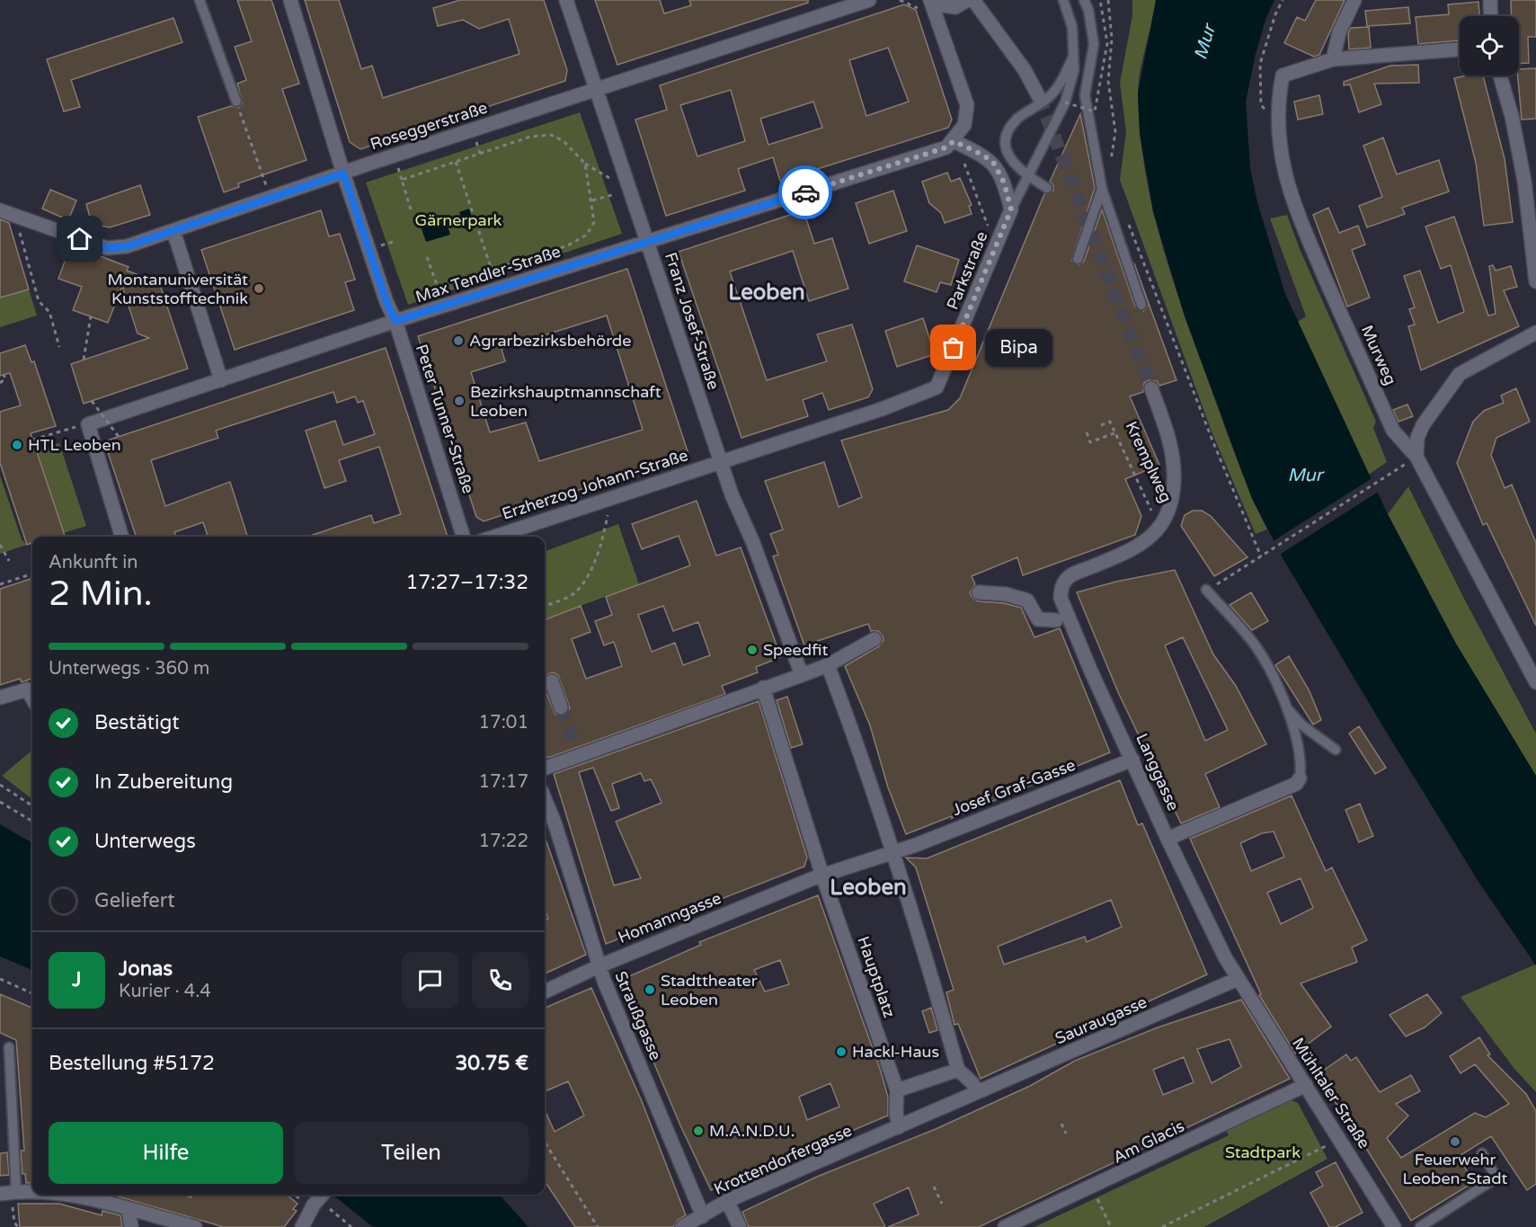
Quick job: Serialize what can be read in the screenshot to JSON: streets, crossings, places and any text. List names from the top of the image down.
{
  "streets": {
    "street": [
      "Roseggerstraße",
      "Parkstraße",
      "Max Tendler-Straße",
      "Franz Josef-Straße",
      "Murweg",
      "Peter Tunner-Straße",
      "Kremplweg",
      "Erzherzog Johann-Straße",
      "Langgasse",
      "Josef Graf-Gasse",
      "Homanngasse",
      "Hauptplatz",
      "Straußgasse",
      "Sauraugasse",
      "Mühltaler Straße",
      "Am Glacis",
      "Krottendorfergasse"
    ]
  },
  "crossings": [
    ["Roseggerstraße", "Franz Josef-Straße"],
    ["Roseggerstraße", "Peter Tunner-Straße"],
    ["Parkstraße", "Franz Josef-Straße"],
    ["Parkstraße", "Erzherzog Johann-Straße"],
    ["Max Tendler-Straße", "Franz Josef-Straße"],
    ["Max Tendler-Straße", "Peter Tunner-Straße"],
    ["Franz Josef-Straße", "Erzherzog Johann-Straße"],
    ["Kremplweg", "Langgasse"],
    ["Langgasse", "Josef Graf-Gasse"],
    ["Langgasse", "Sauraugasse"],
    ["Langgasse", "Mühltaler Straße"],
    ["Homanngasse", "Hauptplatz"],
    ["Homanngasse", "Straußgasse"],
    ["Hauptplatz", "Krottendorfergasse"],
    ["Straußgasse", "Krottendorfergasse"],
    ["Sauraugasse", "Mühltaler Straße"],
    ["Mühltaler Straße", "Am Glacis"]
  ],
  "districts": ["Leoben", "Leoben"],
  "water": ["Mur"],
  "parks": ["Gärnerpark", "Stadtpark"],
  "places": [
    "Montanuniversität Kunststofftechnik",
    "Agrarbezirksbehörde",
    "Bipa",
    "Bezirkshauptmannschaft Leoben",
    "HTL Leoben",
    "Speedfit",
    "Stadttheater Leoben",
    "Hackl-Haus",
    "M.A.N.D.U.",
    "Feuerwehr Leoben-Stadt"
  ],
  "page": {
    "bubble": "Bipa",
    "heading": ["2 Min.", "Ankunft in", "17:27–17:32"],
    "panel": [
      "Jonas",
      "Kurier · 4.4",
      "Bestellung #5172",
      "30.75 €"
    ],
    "bar": "Unterwegs · 360 m",
    "list": [
      ["Bestätigt", "17:01"],
      ["In Zubereitung", "17:17"],
      ["Unterwegs", "17:22"],
      "Geliefert"
    ],
    "round": "J",
    "buttons": ["Hilfe", "Teilen"]
  }
}
